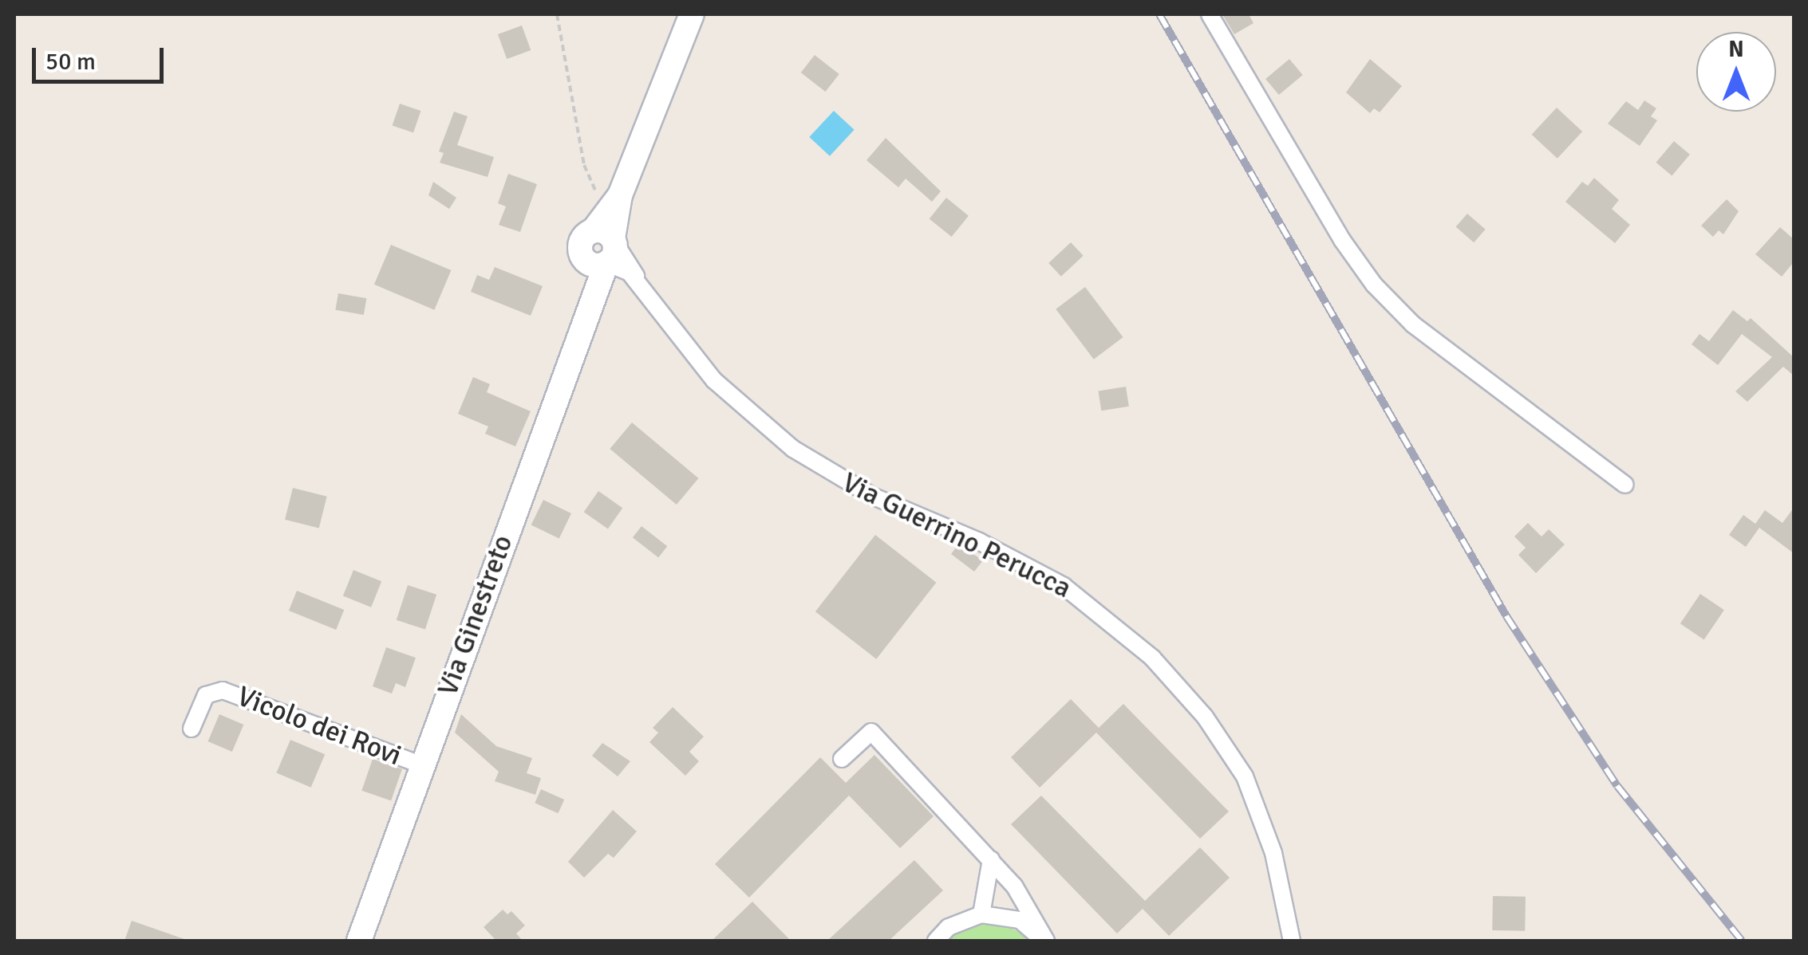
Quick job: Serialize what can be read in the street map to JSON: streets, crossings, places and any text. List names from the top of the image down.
{
  "streets": {
    "street": ["Via Guerrino Perucca", "Via Ginestreto", "Vicolo dei Rovi"]
  },
  "crossings": [
    ["Via Guerrino Perucca", "Via Ginestreto"],
    ["Via Ginestreto", "Vicolo dei Rovi"]
  ],
  "scale_bar": "50 m",
  "north": "top"
}
